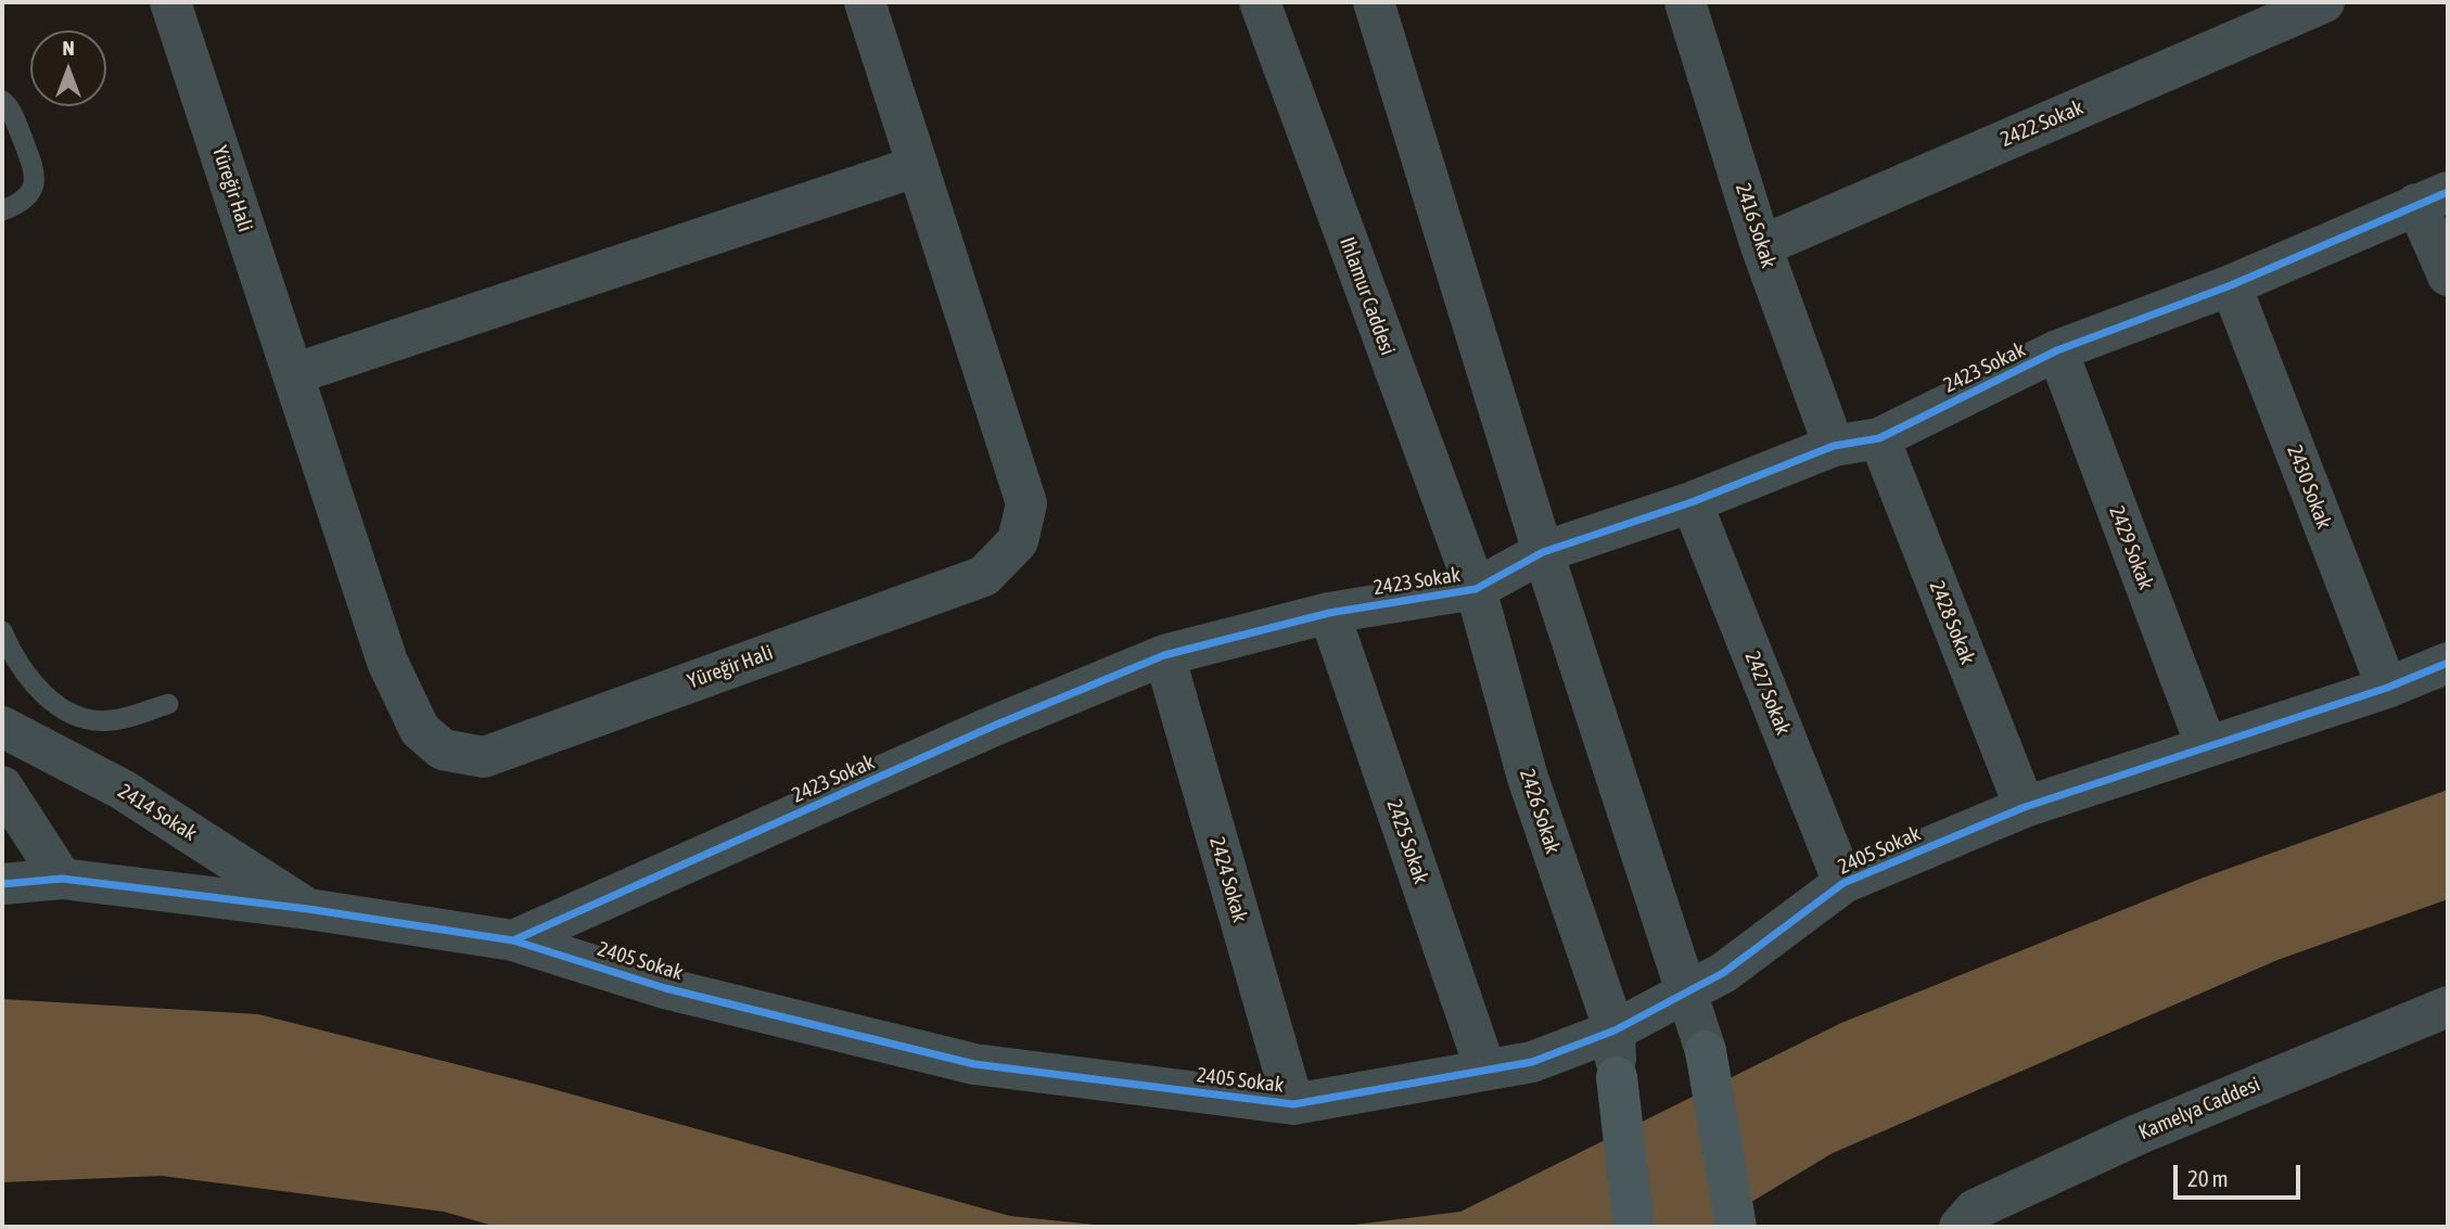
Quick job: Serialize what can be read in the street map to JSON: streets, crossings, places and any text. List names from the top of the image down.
{
  "streets": {
    "street": [
      "2422 Sokak",
      "Yüreğir Hali",
      "2416 Sokak",
      "Ihlamur Caddesi",
      "2423 Sokak",
      "2430 Sokak",
      "2429 Sokak",
      "2428 Sokak",
      "2427 Sokak",
      "2426 Sokak",
      "2414 Sokak",
      "2425 Sokak",
      "2405 Sokak",
      "2424 Sokak",
      "Kamelya Caddesi"
    ]
  },
  "crossings": [
    ["2422 Sokak", "2416 Sokak"],
    ["2416 Sokak", "2423 Sokak"],
    ["Ihlamur Caddesi", "2423 Sokak"],
    ["Ihlamur Caddesi", "2426 Sokak"],
    ["2423 Sokak", "2430 Sokak"],
    ["2423 Sokak", "2429 Sokak"],
    ["2423 Sokak", "2428 Sokak"],
    ["2423 Sokak", "2427 Sokak"],
    ["2423 Sokak", "2426 Sokak"],
    ["2423 Sokak", "2425 Sokak"],
    ["2423 Sokak", "2405 Sokak"],
    ["2423 Sokak", "2424 Sokak"],
    ["2430 Sokak", "2405 Sokak"],
    ["2429 Sokak", "2405 Sokak"],
    ["2428 Sokak", "2405 Sokak"],
    ["2427 Sokak", "2405 Sokak"],
    ["2426 Sokak", "2405 Sokak"],
    ["2414 Sokak", "2405 Sokak"],
    ["2425 Sokak", "2405 Sokak"],
    ["2405 Sokak", "2424 Sokak"]
  ],
  "scale_bar": "20 m",
  "north": "top"
}
